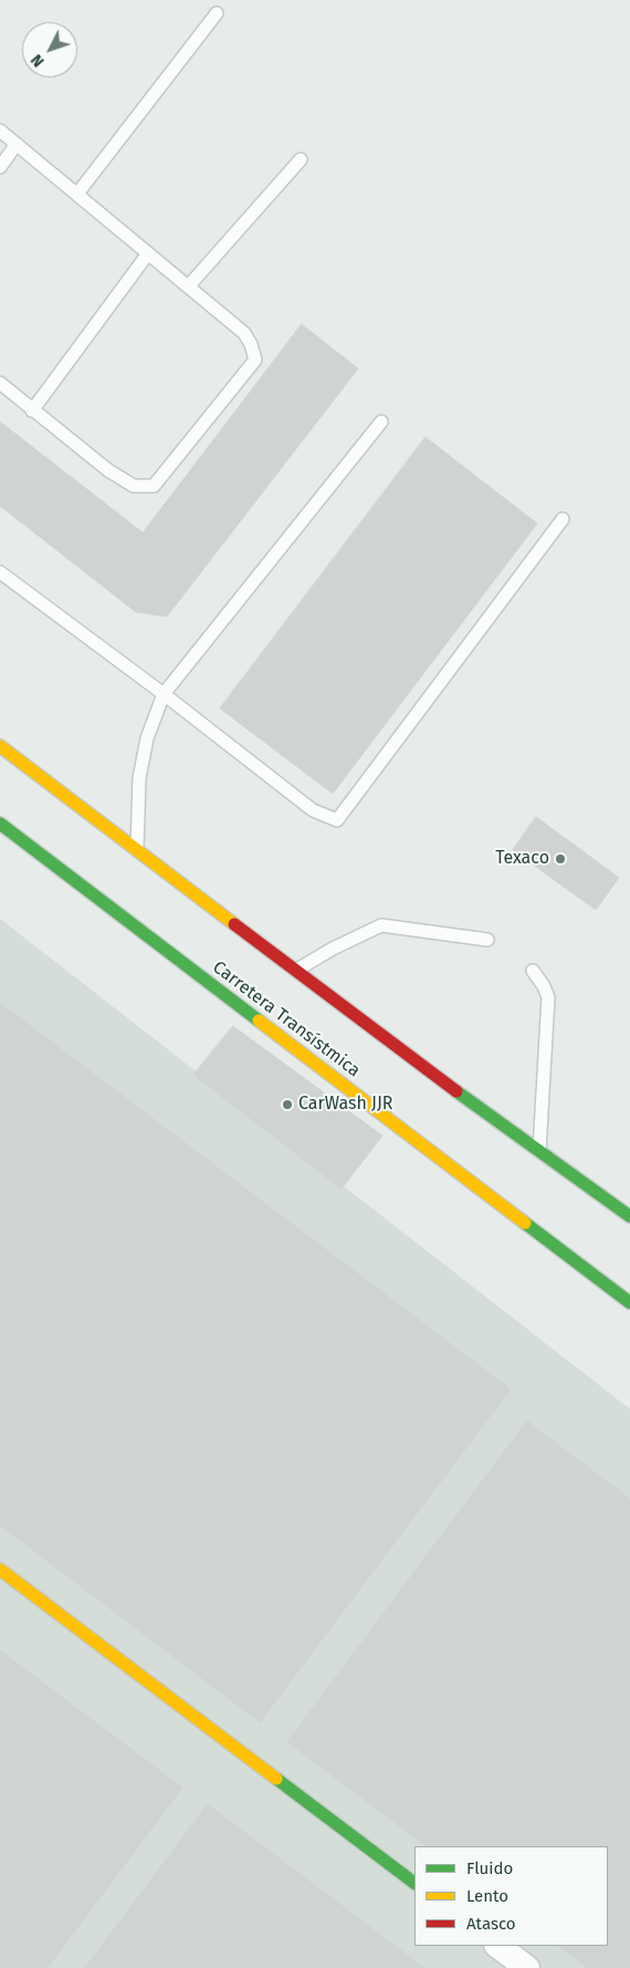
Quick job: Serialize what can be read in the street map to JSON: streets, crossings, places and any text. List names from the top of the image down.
{
  "streets": {
    "main road": ["Carretera Transístmica"]
  },
  "places": ["Texaco", "CarWash JJR"],
  "legend": ["Fluido", "Lento", "Atasco"],
  "north": "bottom left"
}
